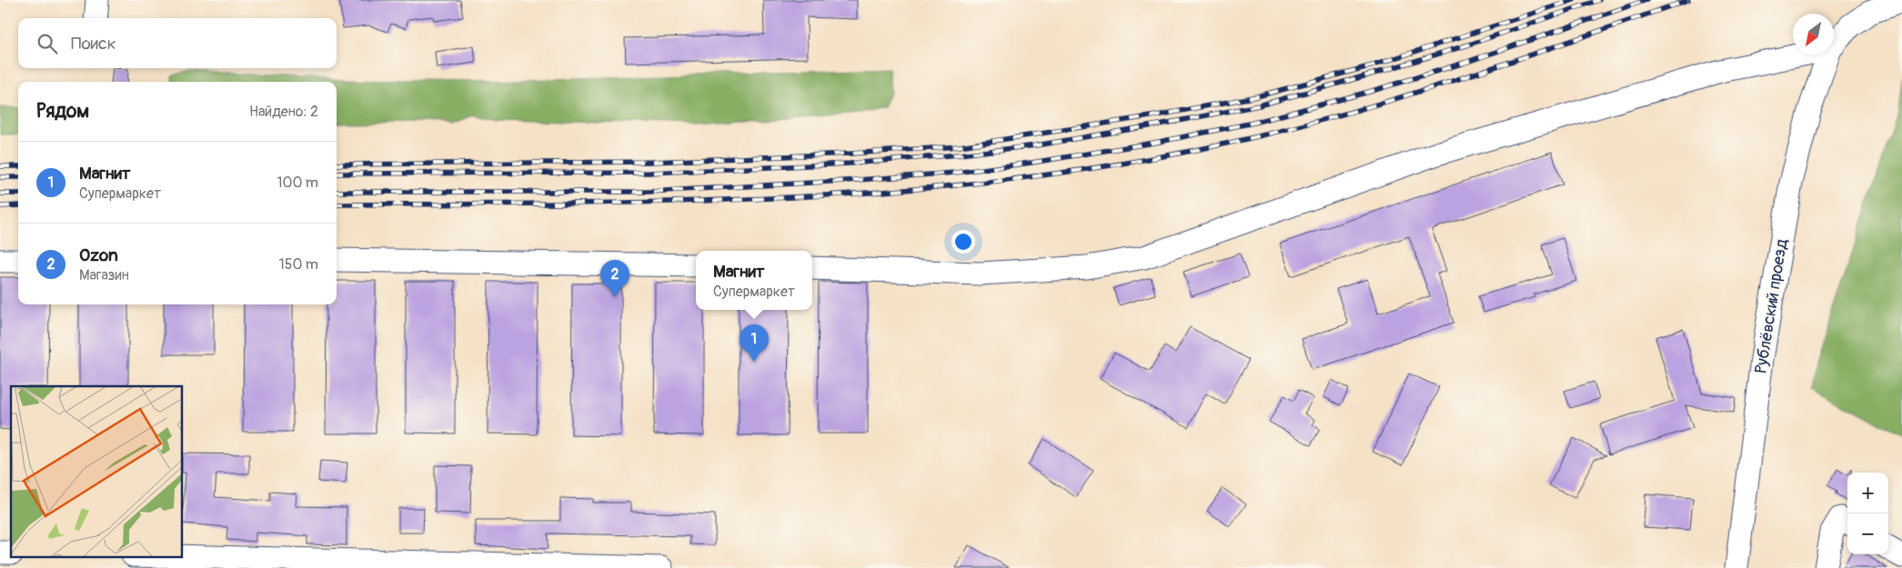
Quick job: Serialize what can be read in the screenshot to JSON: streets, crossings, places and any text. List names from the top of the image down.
{
  "streets": {
    "street": ["Рублёвский проезд"]
  },
  "north": "bottom left",
  "page": {
    "search": "Поиск",
    "heading": ["Рядом", "Найдено: 2"],
    "list": [
      {
        "mark": "1",
        "name": "Магнит",
        "note": "Супермаркет",
        "value": "100 m"
      },
      {
        "mark": "2",
        "name": "Ozon",
        "note": "Магазин",
        "value": "150 m"
      }
    ],
    "popup": ["Магнит", "Супермаркет"],
    "pins": ["2", "1"],
    "map_buttons": ["+", "−"]
  }
}
